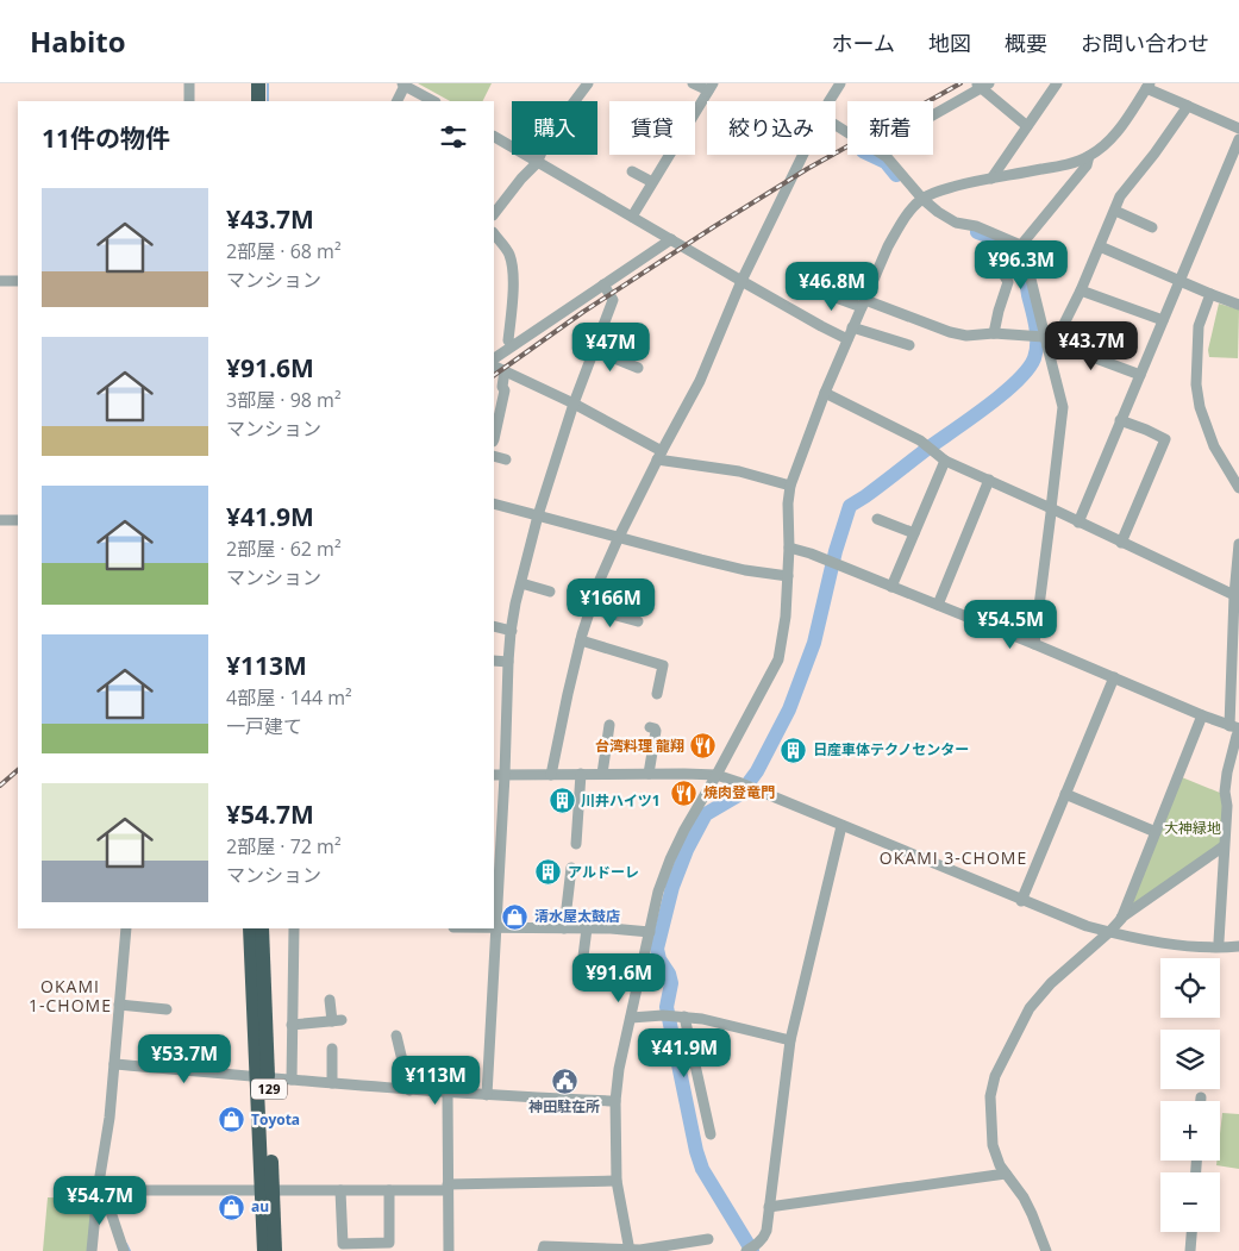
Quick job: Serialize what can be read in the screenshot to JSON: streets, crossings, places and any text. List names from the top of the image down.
{
  "streets": {
    "highway": ["129"]
  },
  "districts": ["OKAMI 3-CHOME", "OKAMI 1-CHOME"],
  "parks": ["大神緑地"],
  "places": {
    "restaurant": ["台湾料理 龍翔", "焼肉登竜門"],
    "building": ["日産車体テクノセンター", "川井ハイツ1", "アルドーレ"],
    "shop": ["清水屋太鼓店", "Toyota", "au"],
    "public building": ["神田駐在所"]
  },
  "page": {
    "header": "Habito",
    "nav": [
      "ホーム",
      "地図",
      "概要",
      "お問い合わせ"
    ],
    "chip": [
      "購入",
      "賃貸",
      "絞り込み",
      "新着"
    ],
    "heading": "11件の物件",
    "list": [
      {
        "name": "¥43.7M",
        "note": "2部屋 · 68 m² · マンション"
      },
      {
        "name": "¥91.6M",
        "note": "3部屋 · 98 m² · マンション"
      },
      {
        "name": "¥41.9M",
        "note": "2部屋 · 62 m² · マンション"
      },
      {
        "name": "¥113M",
        "note": "4部屋 · 144 m² · 一戸建て"
      },
      {
        "name": "¥54.7M",
        "note": "2部屋 · 72 m² · マンション"
      }
    ],
    "price": [
      "¥96.3M",
      "¥46.8M",
      "¥43.7M",
      "¥47M",
      "¥166M",
      "¥54.5M",
      "¥91.6M",
      "¥41.9M",
      "¥53.7M",
      "¥113M",
      "¥54.7M"
    ],
    "map_buttons": ["+", "−"]
  }
}
